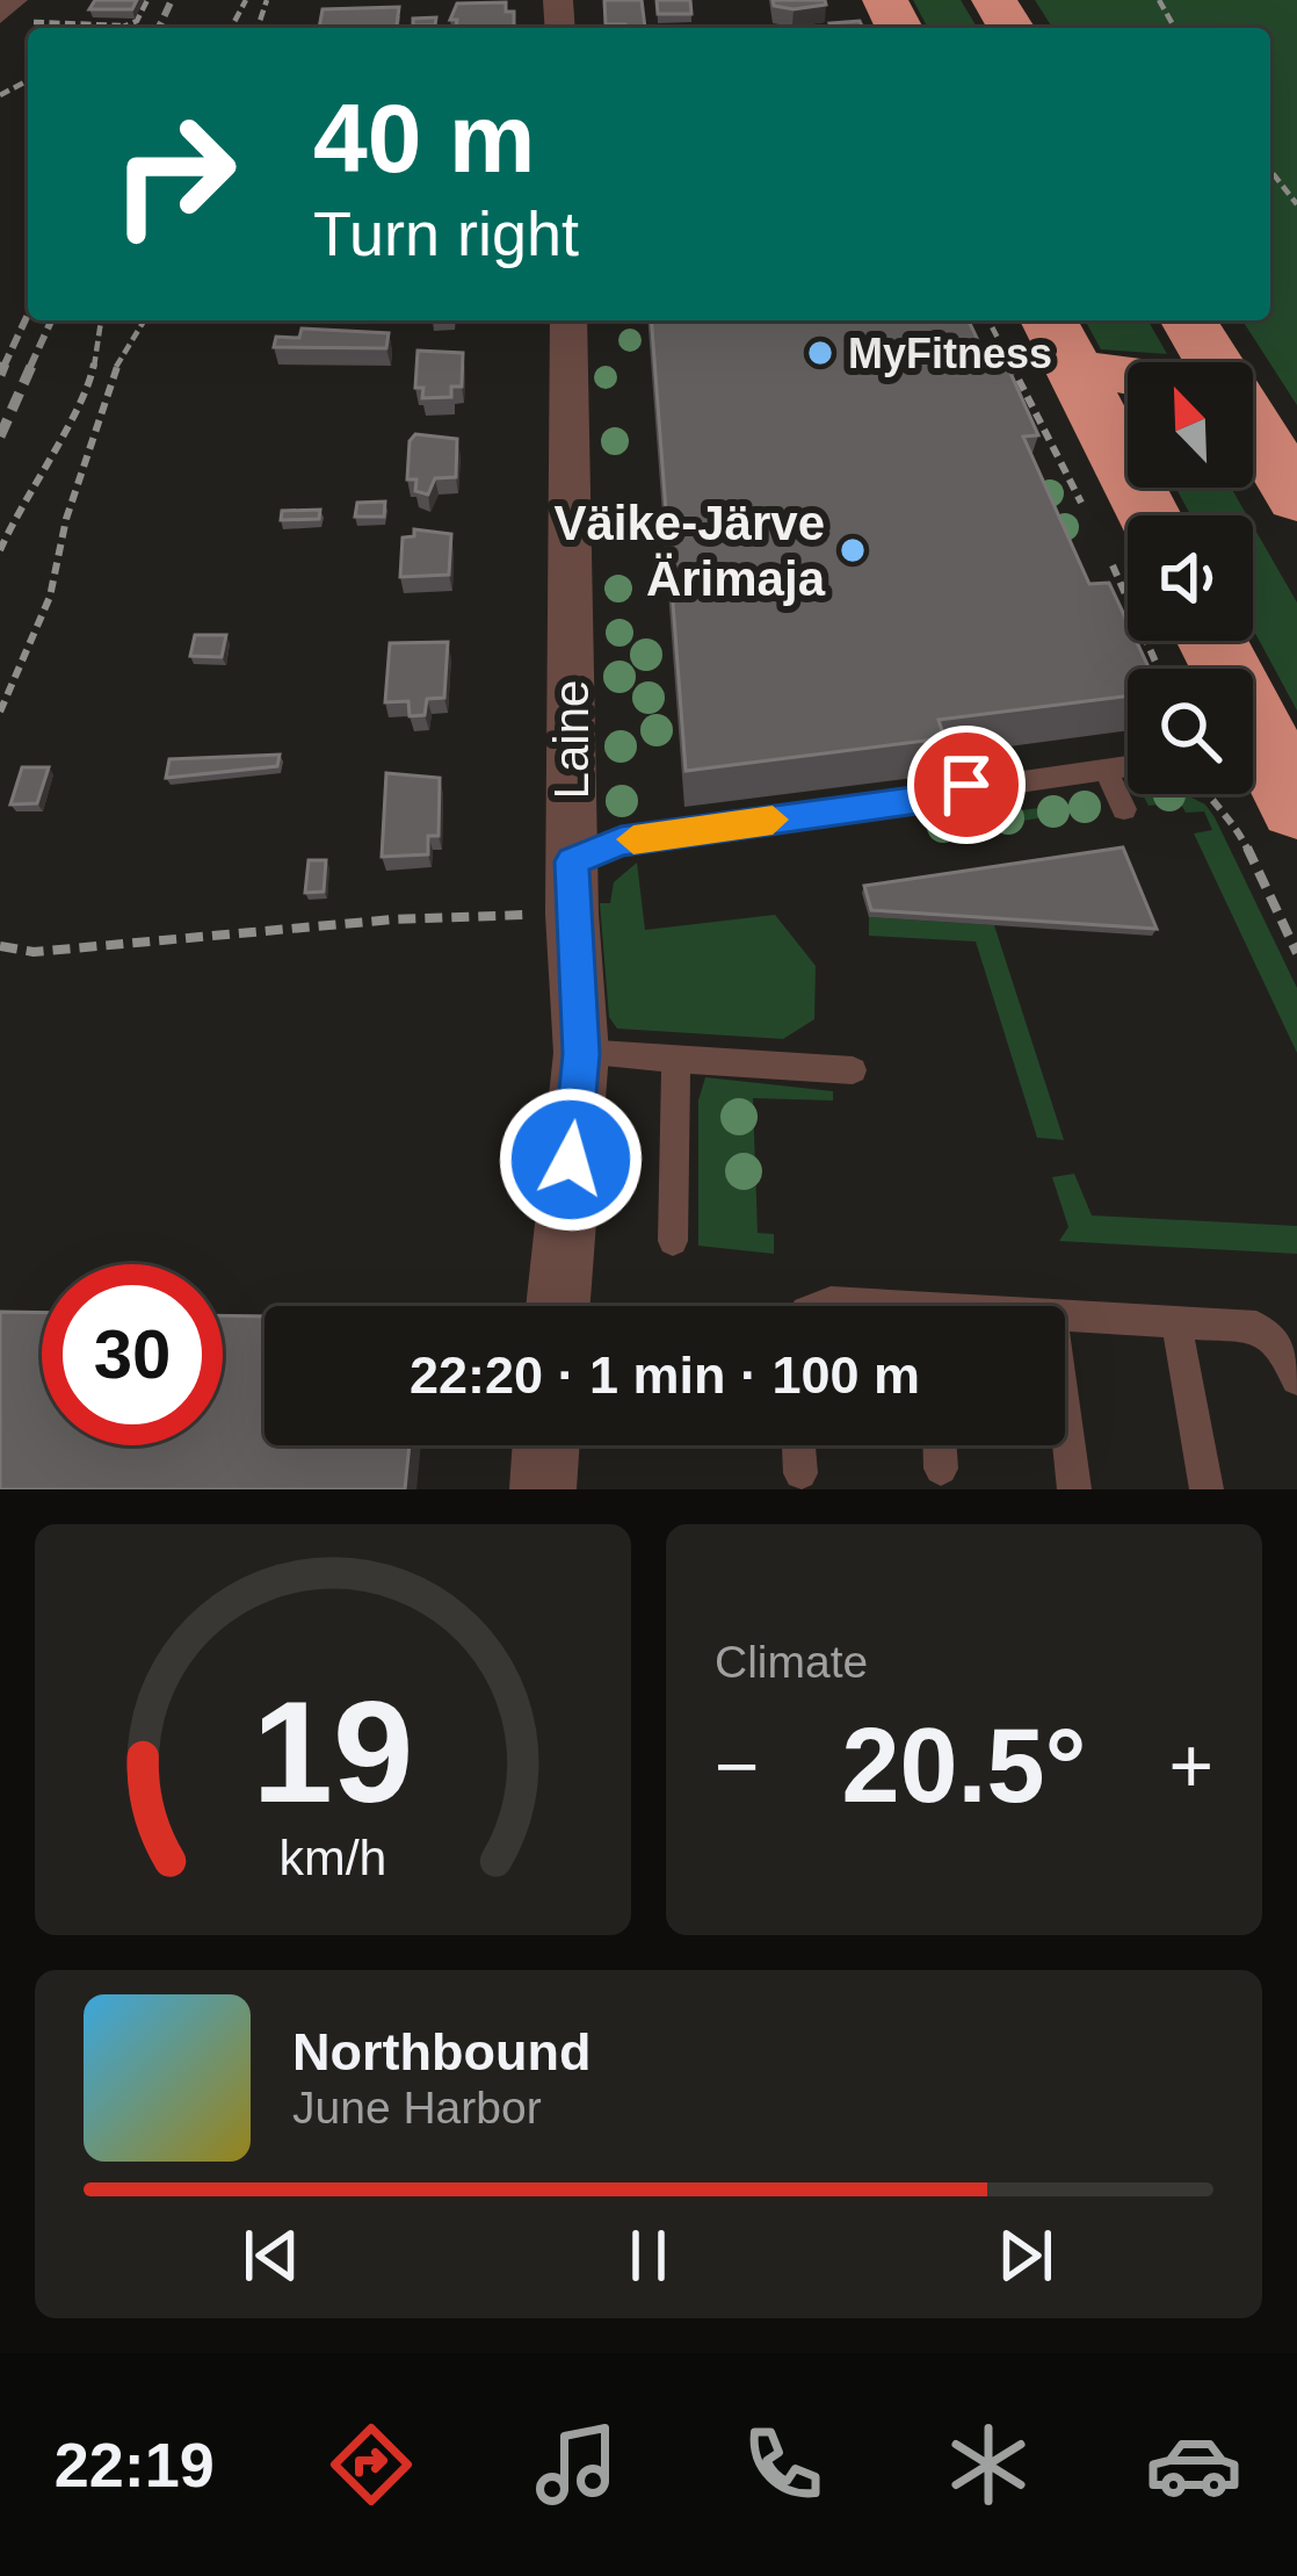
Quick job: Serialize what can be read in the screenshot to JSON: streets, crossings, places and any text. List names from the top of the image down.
{
  "streets": {
    "street": ["Laine"]
  },
  "places": ["MyFitness", "Väike-Järve Ärimaja"],
  "north": "top left",
  "page": {
    "turn": ["40 m", "Turn right"],
    "limit": "30",
    "trip": "22:20 · 1 min · 100 m",
    "tile": "Climate",
    "heat": ["−", "20.5°", "+"],
    "song": ["Northbound", "June Harbor"],
    "tabs": "22:19",
    "gauge": ["19", "km/h"]
  }
}
